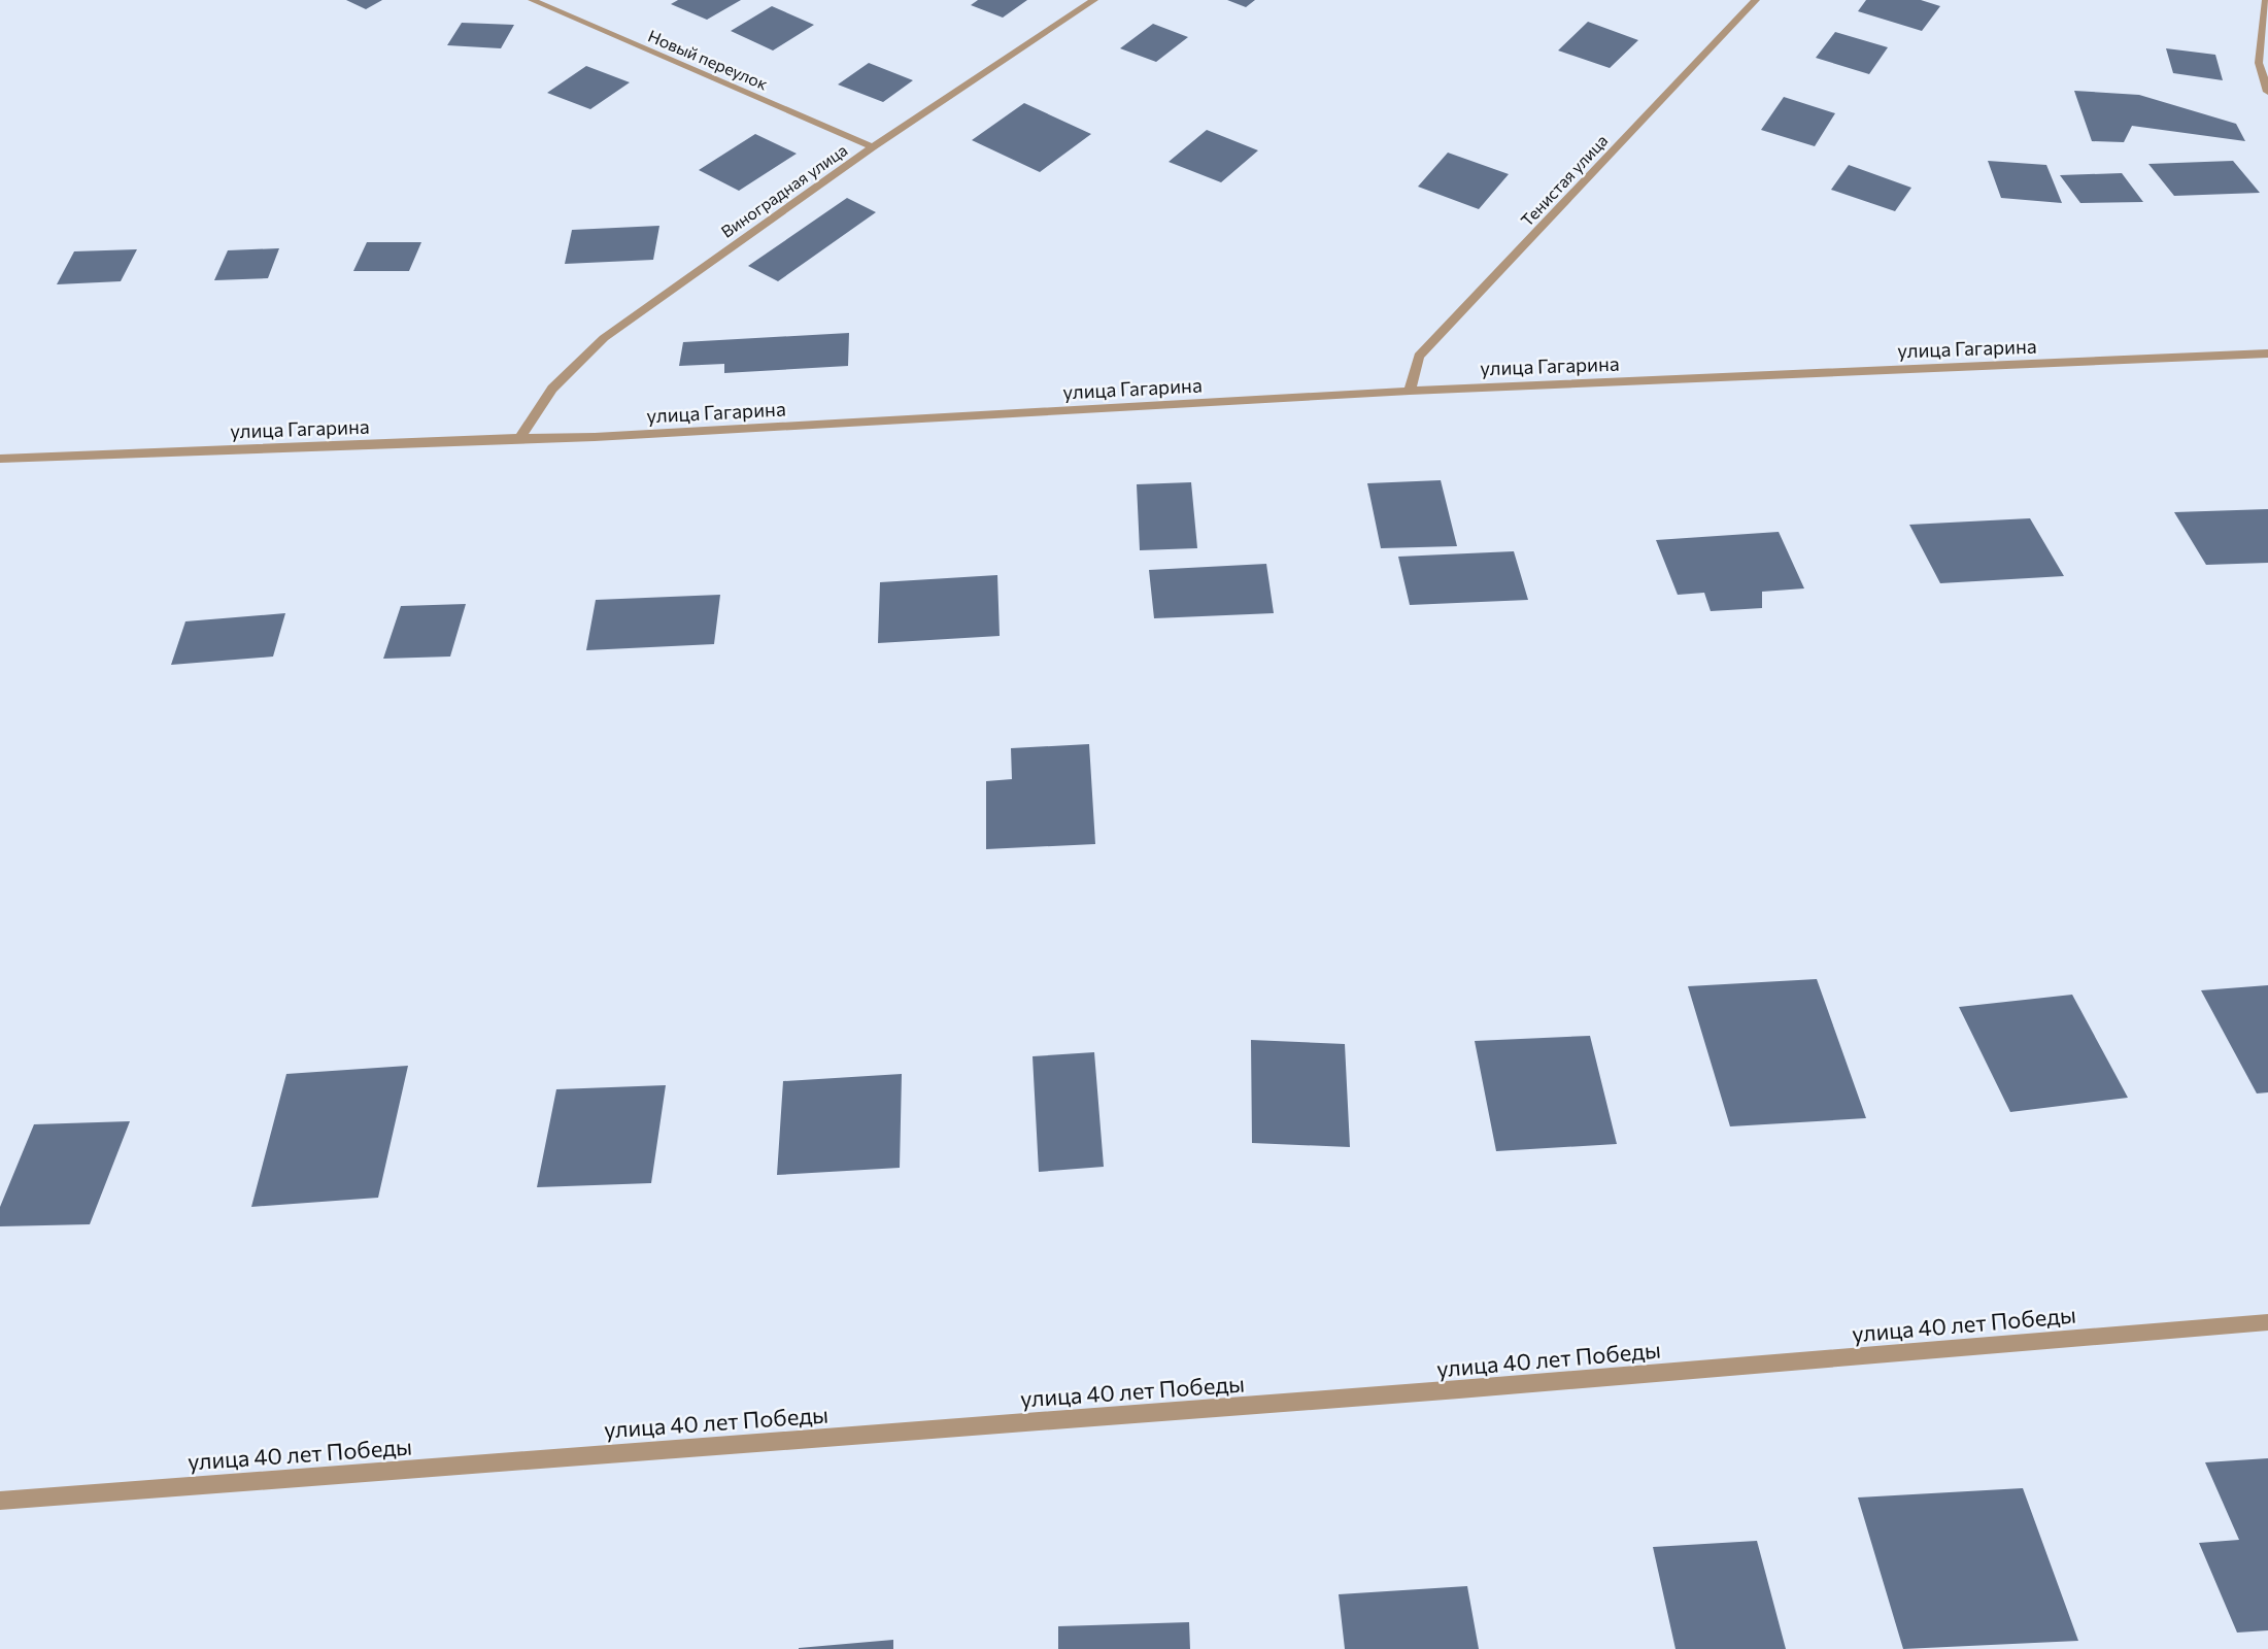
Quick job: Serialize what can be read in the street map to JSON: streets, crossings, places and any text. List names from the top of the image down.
{
  "streets": {
    "street": [
      "Новый переулок",
      "Тенистая улица",
      "Виноградная улица",
      "улица Гагарина",
      "улица 40 лет Победы"
    ]
  },
  "crossings": [
    ["Новый переулок", "Виноградная улица"],
    ["Тенистая улица", "улица Гагарина"],
    ["Виноградная улица", "улица Гагарина"]
  ]
}
